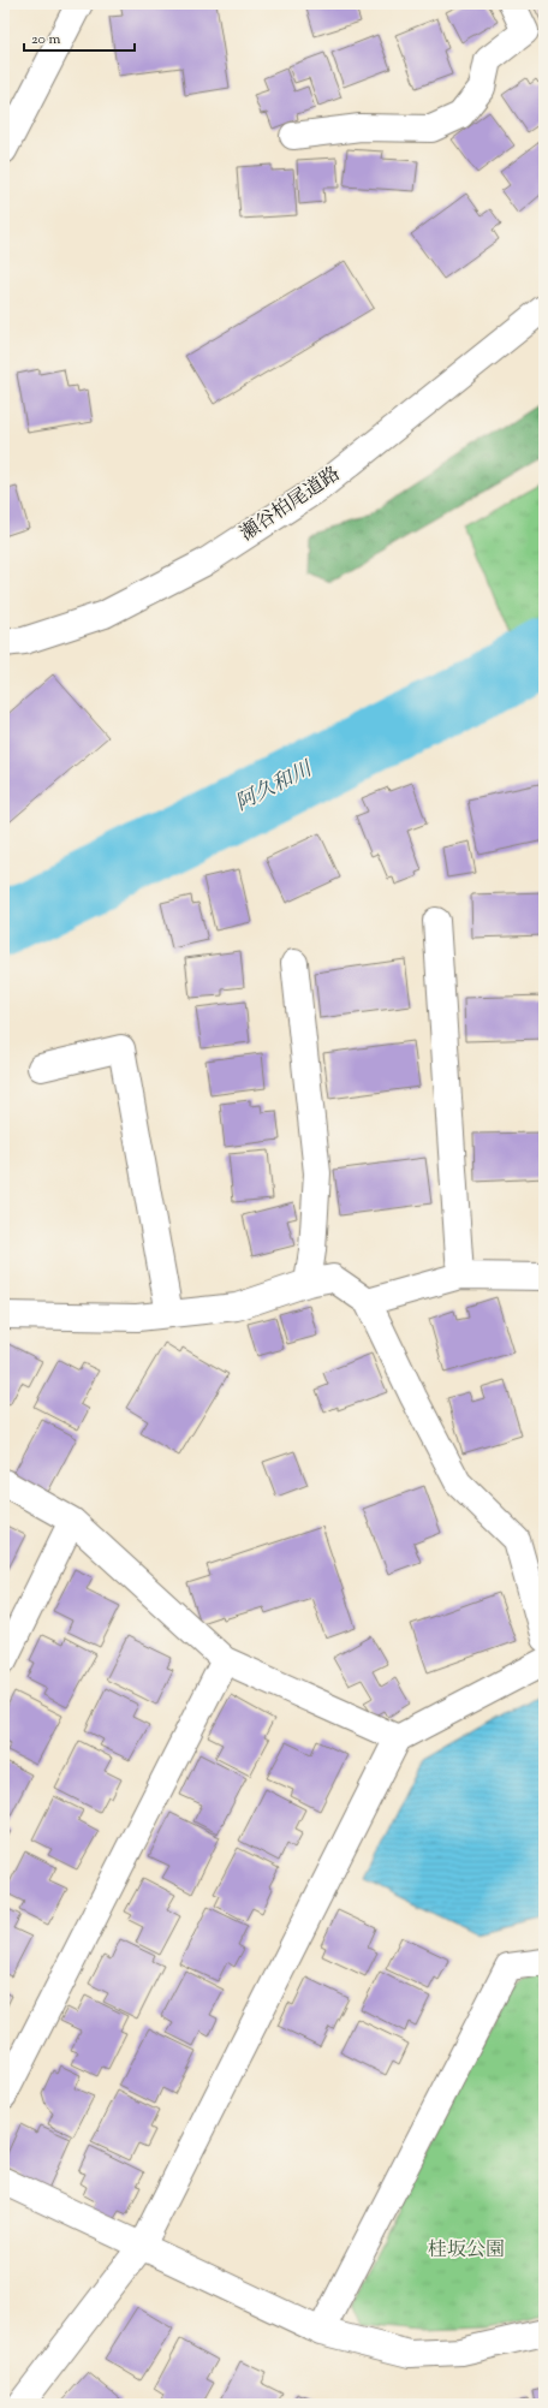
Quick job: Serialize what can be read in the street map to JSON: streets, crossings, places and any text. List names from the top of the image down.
{
  "streets": {
    "street": ["瀬谷柏尾道路"]
  },
  "water": ["阿久和川"],
  "parks": ["桂坂公園"],
  "scale_bar": "20 m"
}
